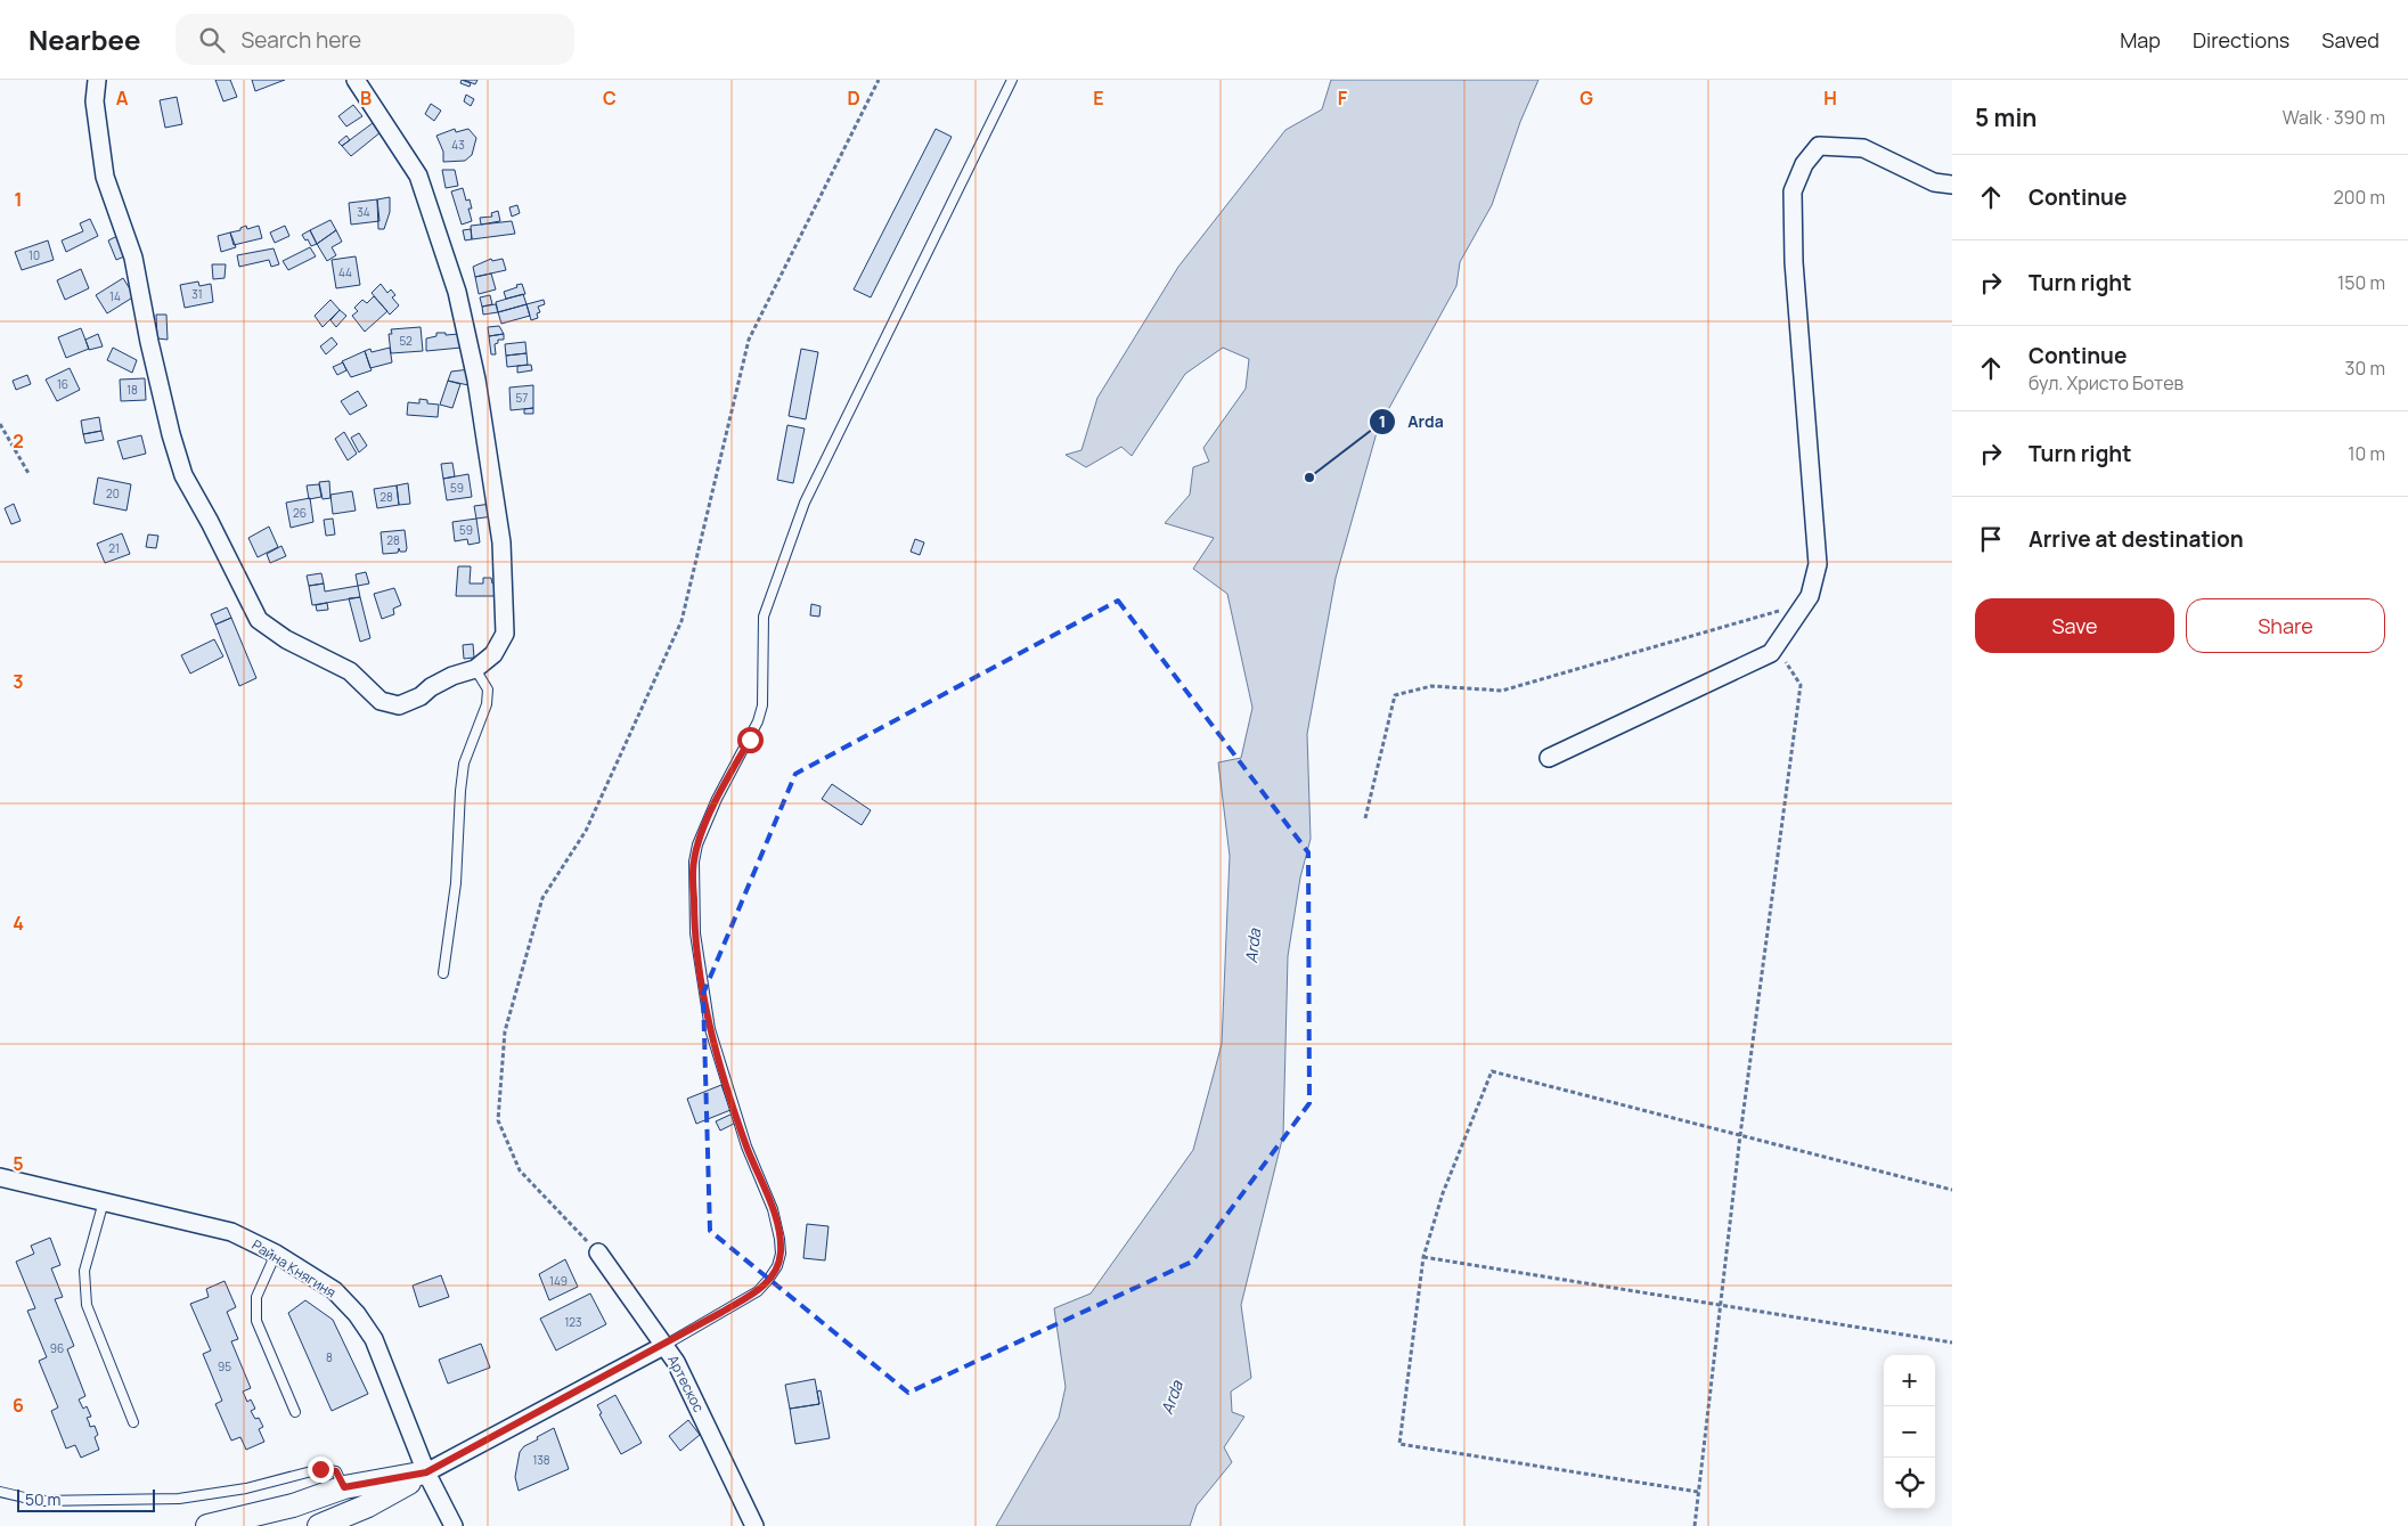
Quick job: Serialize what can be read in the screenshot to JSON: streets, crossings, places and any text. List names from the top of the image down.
{
  "streets": {
    "street": ["Райна Княгиня", "Артескос"]
  },
  "water": ["Arda"],
  "places": ["Arda"],
  "house_numbers": [
    "43",
    "34",
    "10",
    "44",
    "31",
    "14",
    "52",
    "16",
    "18",
    "57",
    "59",
    "20",
    "28",
    "26",
    "59",
    "28",
    "21",
    "149",
    "123",
    "96",
    "8",
    "95",
    "138"
  ],
  "scale_bar": "50 m",
  "page": {
    "header": "Nearbee",
    "search": "Search here",
    "nav": ["Map", "Directions", "Saved"],
    "heading": ["5 min", "Walk · 390 m"],
    "list": [
      ["Continue", "200 m"],
      ["Turn right", "150 m"],
      ["Continue", "бул. Христо Ботев", "30 m"],
      ["Turn right", "10 m"],
      "Arrive at destination"
    ],
    "buttons": ["Save", "Share"],
    "map_buttons": ["+", "−"],
    "scale": "50 m"
  },
  "grid": {
    "columns": [
      "A",
      "B",
      "C",
      "D",
      "E",
      "F",
      "G",
      "H"
    ],
    "rows": [
      "1",
      "2",
      "3",
      "4",
      "5",
      "6"
    ]
  }
}
